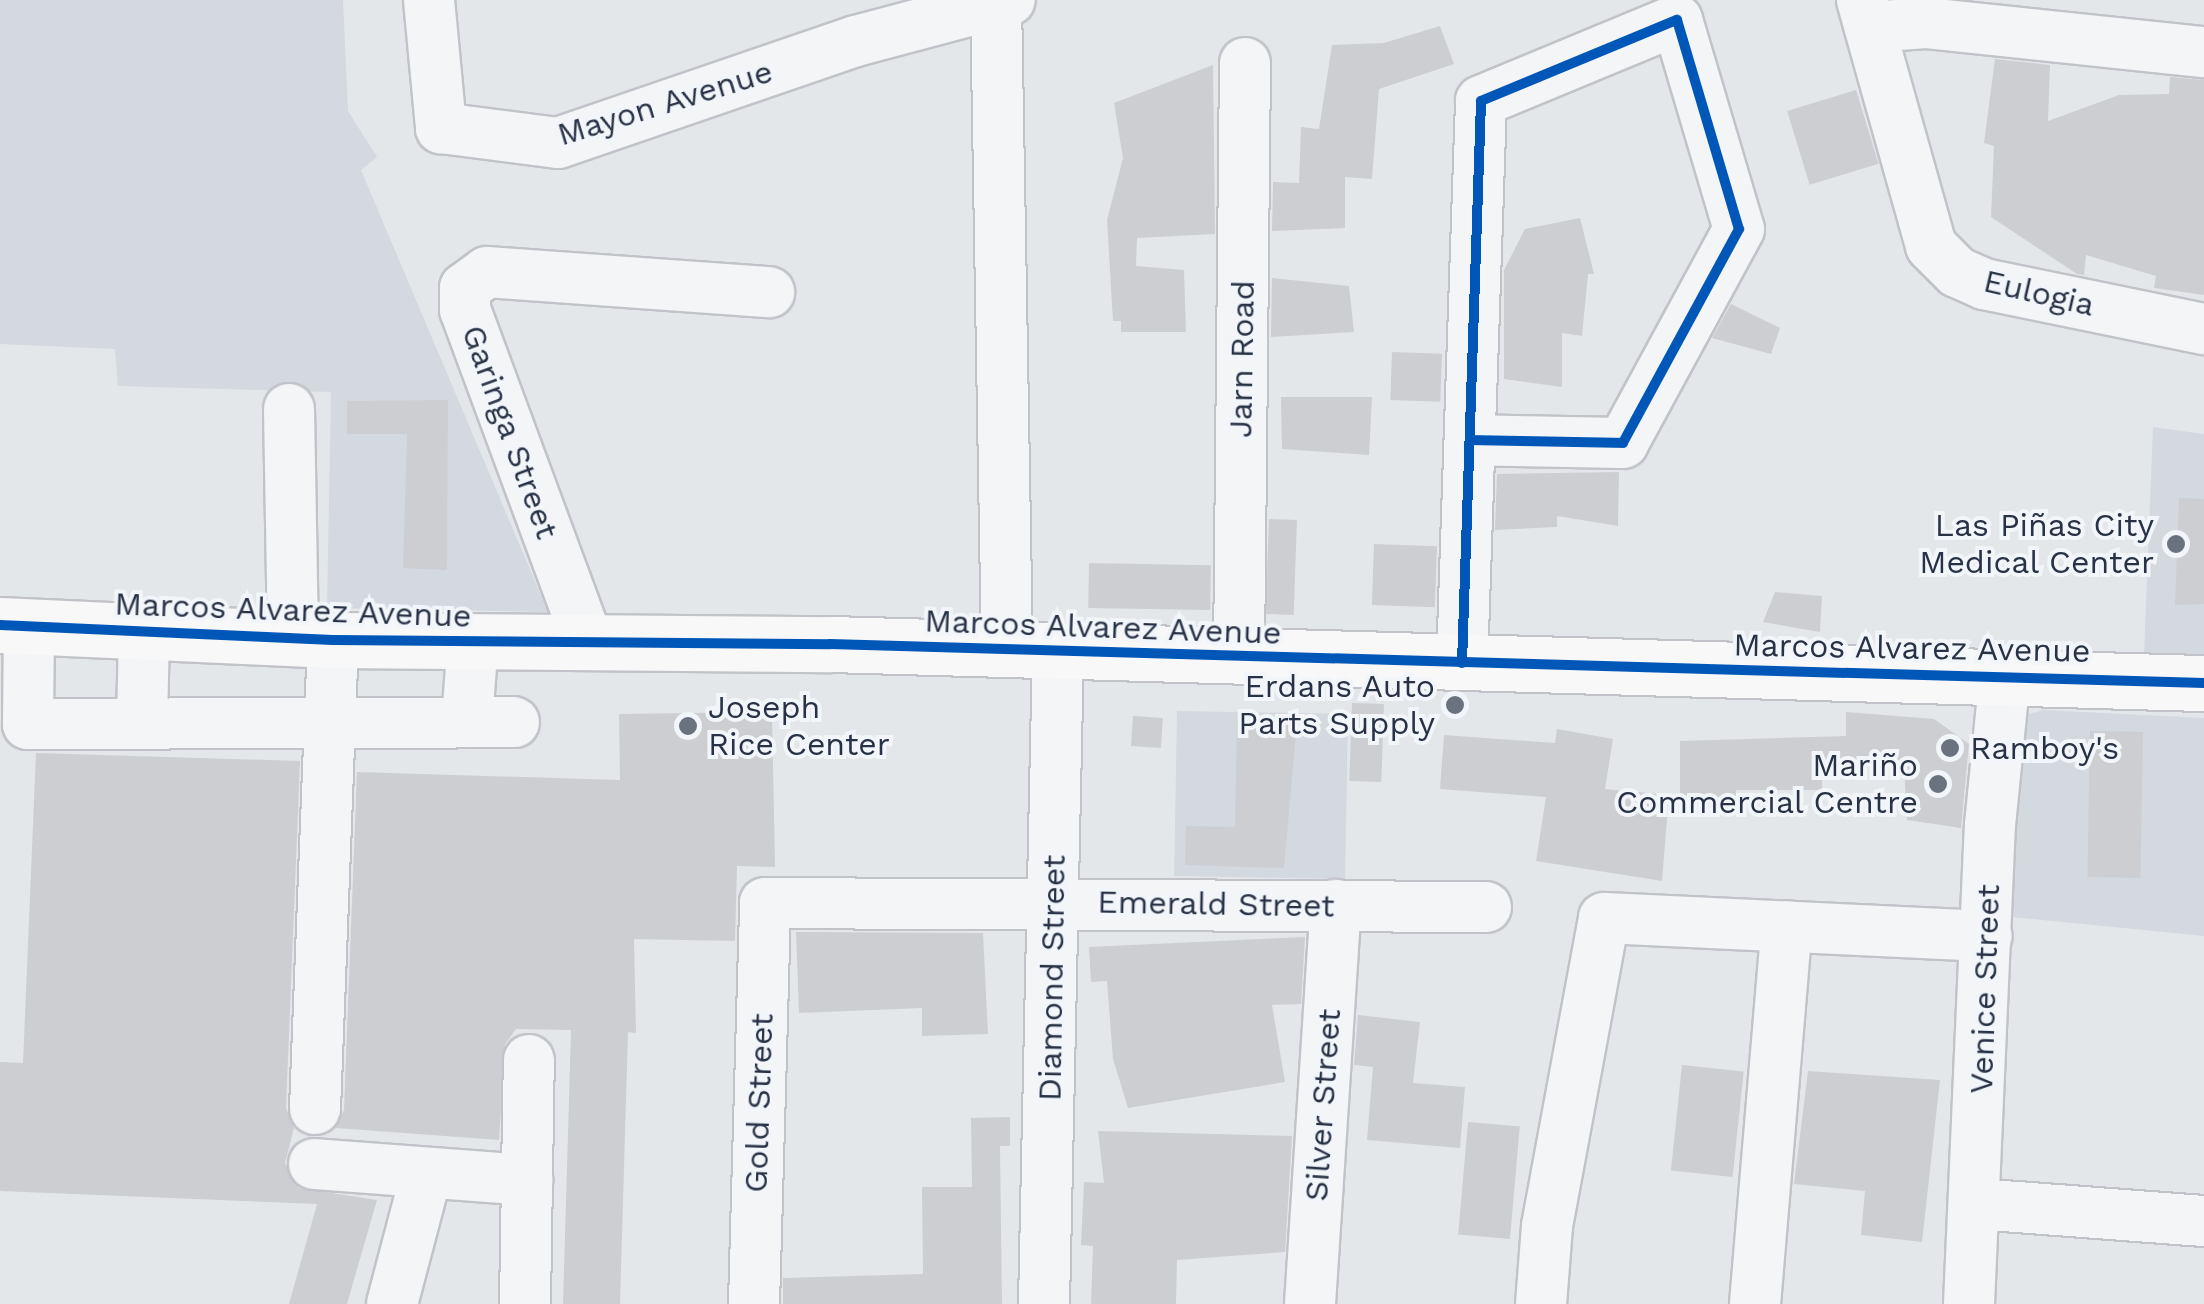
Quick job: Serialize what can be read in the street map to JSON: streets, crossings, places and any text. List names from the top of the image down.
{
  "streets": {
    "main road": ["Marcos Alvarez Avenue"],
    "street": [
      "Mayon Avenue",
      "Eulogia",
      "Jarn Road",
      "Garinga Street",
      "Emerald Street",
      "Diamond Street",
      "Venice Street",
      "Gold Street",
      "Silver Street"
    ]
  },
  "crossings": [
    ["Mayon Avenue", "Diamond Street"],
    ["Jarn Road", "Marcos Alvarez Avenue"],
    ["Garinga Street", "Marcos Alvarez Avenue"],
    ["Marcos Alvarez Avenue", "Diamond Street"],
    ["Marcos Alvarez Avenue", "Venice Street"],
    ["Emerald Street", "Diamond Street"],
    ["Emerald Street", "Gold Street"],
    ["Emerald Street", "Silver Street"]
  ],
  "places": [
    "Las Piñas City Medical Center",
    "Erdans Auto Parts Supply",
    "Joseph Rice Center",
    "Ramboy's",
    "Mariño Commercial Centre"
  ]
}
